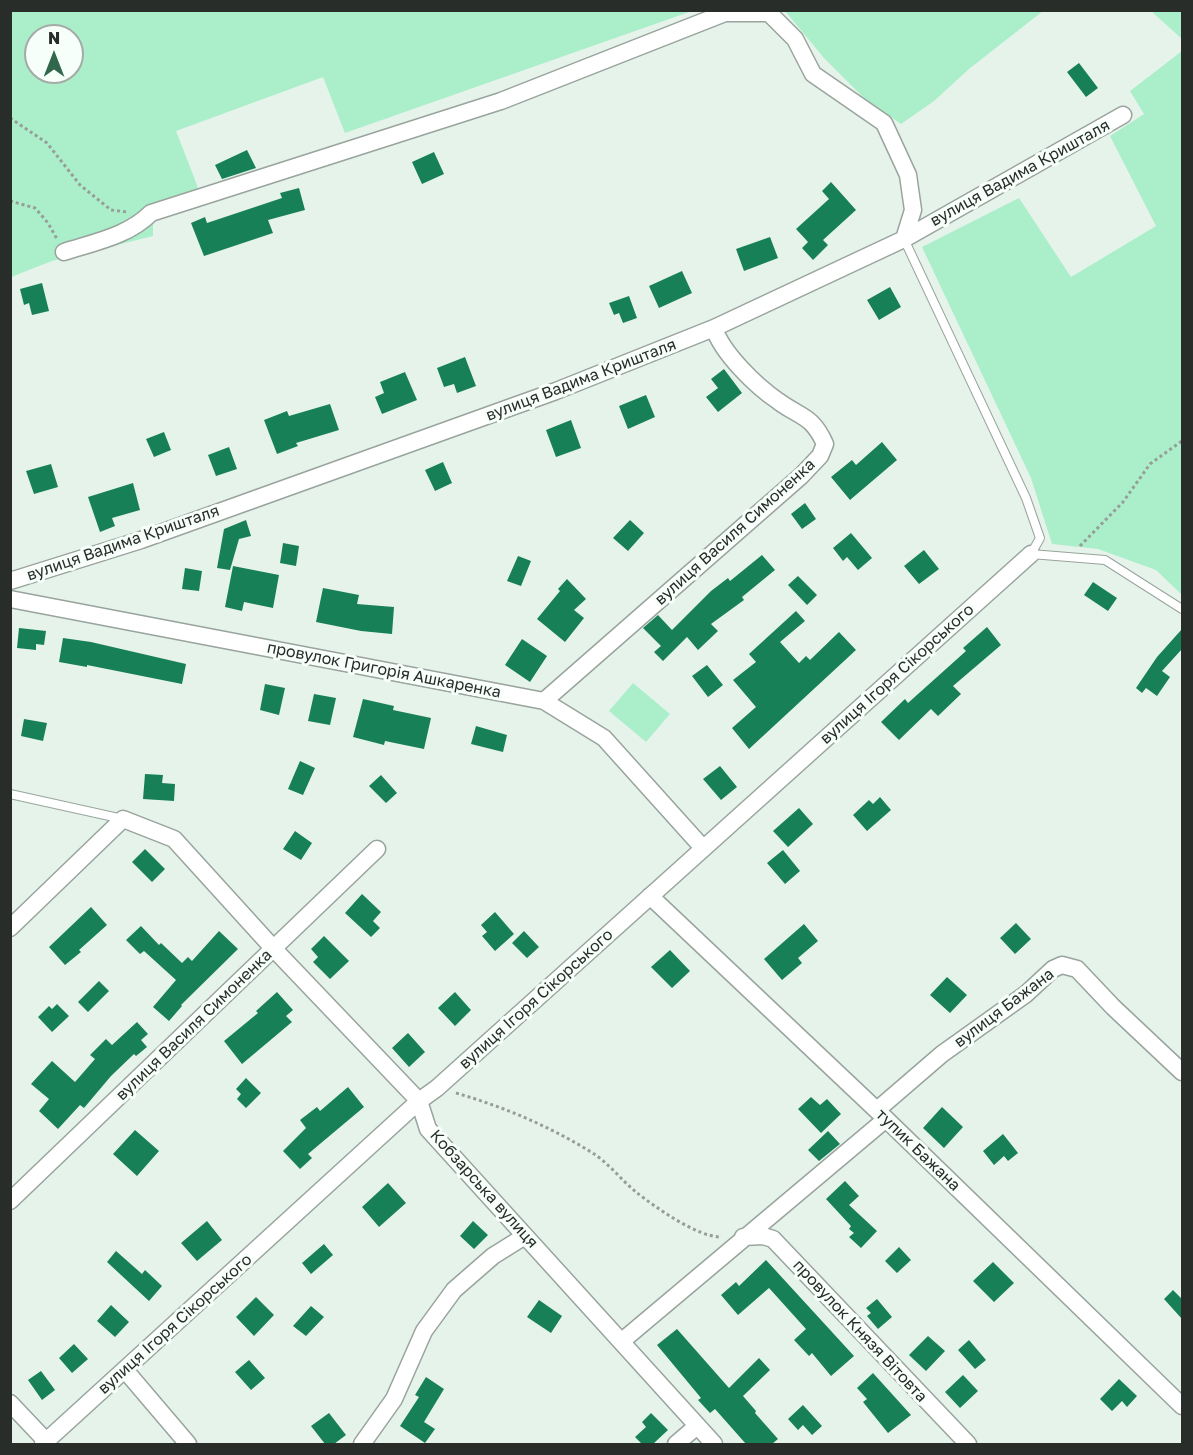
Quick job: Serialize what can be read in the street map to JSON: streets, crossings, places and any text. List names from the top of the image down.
{
  "streets": {
    "street": [
      "вулиця Вадима Кришталя",
      "вулиця Василя Симоненка",
      "провулок Григорія Ашкаренка",
      "вулиця Ігоря Сікорського",
      "вулиця Бажана",
      "тупик Бажана",
      "Кобзарська вулиця",
      "провулок Князя Вітовта"
    ]
  },
  "crossings": [
    ["вулиця Вадима Кришталя", "вулиця Василя Симоненка"],
    ["вулиця Василя Симоненка", "провулок Григорія Ашкаренка"],
    ["вулиця Василя Симоненка", "Кобзарська вулиця"],
    ["провулок Григорія Ашкаренка", "вулиця Ігоря Сікорського"],
    ["вулиця Ігоря Сікорського", "тупик Бажана"],
    ["вулиця Ігоря Сікорського", "Кобзарська вулиця"],
    ["вулиця Бажана", "тупик Бажана"],
    ["вулиця Бажана", "Кобзарська вулиця"],
    ["вулиця Бажана", "провулок Князя Вітовта"]
  ],
  "north": "top"
}
